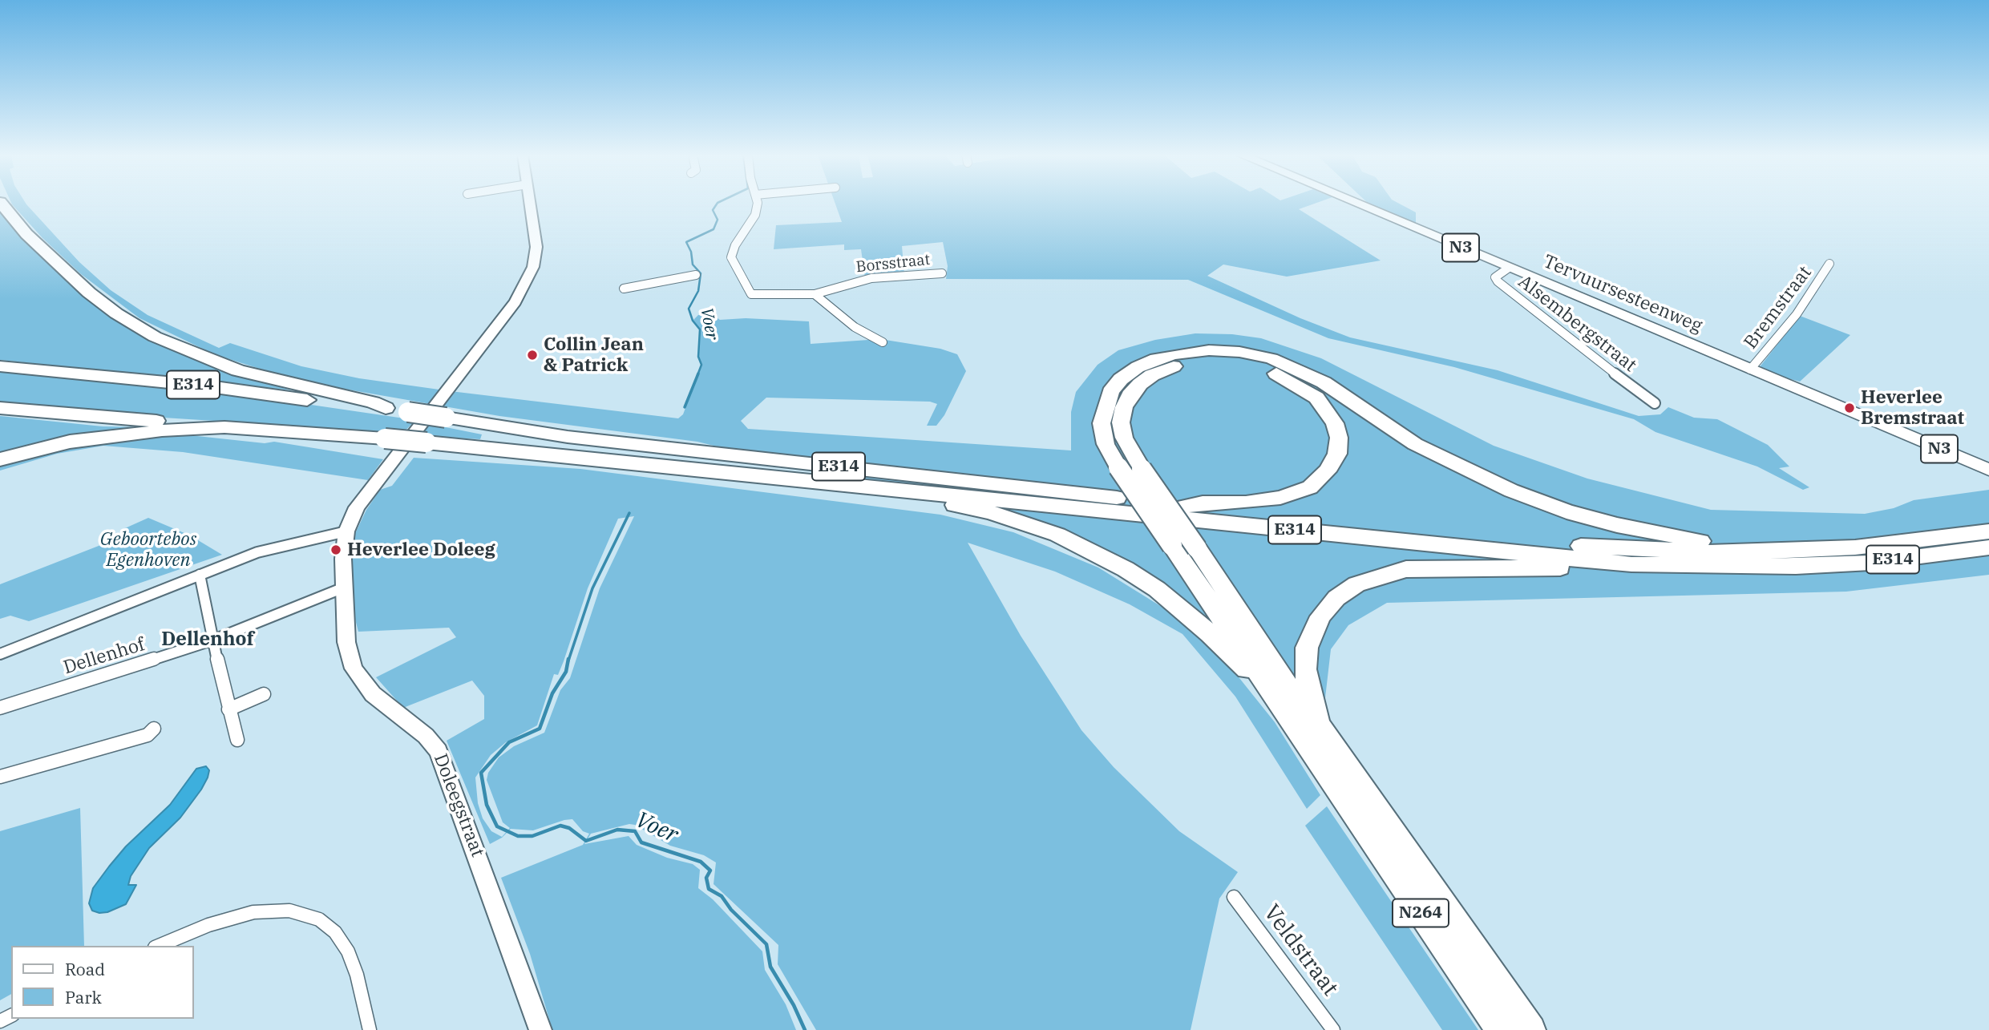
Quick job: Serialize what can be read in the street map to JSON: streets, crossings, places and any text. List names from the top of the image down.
{
  "streets": {
    "highway": ["E314", "N264"],
    "main road": ["N3", "Tervuursesteenweg"],
    "street": [
      "Borsstraat",
      "Bremstraat",
      "Alsembergstraat",
      "Dellenhof",
      "Doleegstraat",
      "Veldstraat"
    ]
  },
  "crossings": [
    ["Tervuursesteenweg", "Bremstraat"],
    ["Tervuursesteenweg", "Alsembergstraat"],
    ["Dellenhof", "Doleegstraat"]
  ],
  "districts": ["Dellenhof"],
  "water": ["Voer"],
  "parks": ["Geboortebos Egenhoven"],
  "places": ["Collin Jean & Patrick", "Heverlee Bremstraat", "Heverlee Doleeg"],
  "legend": ["Road", "Park"]
}
